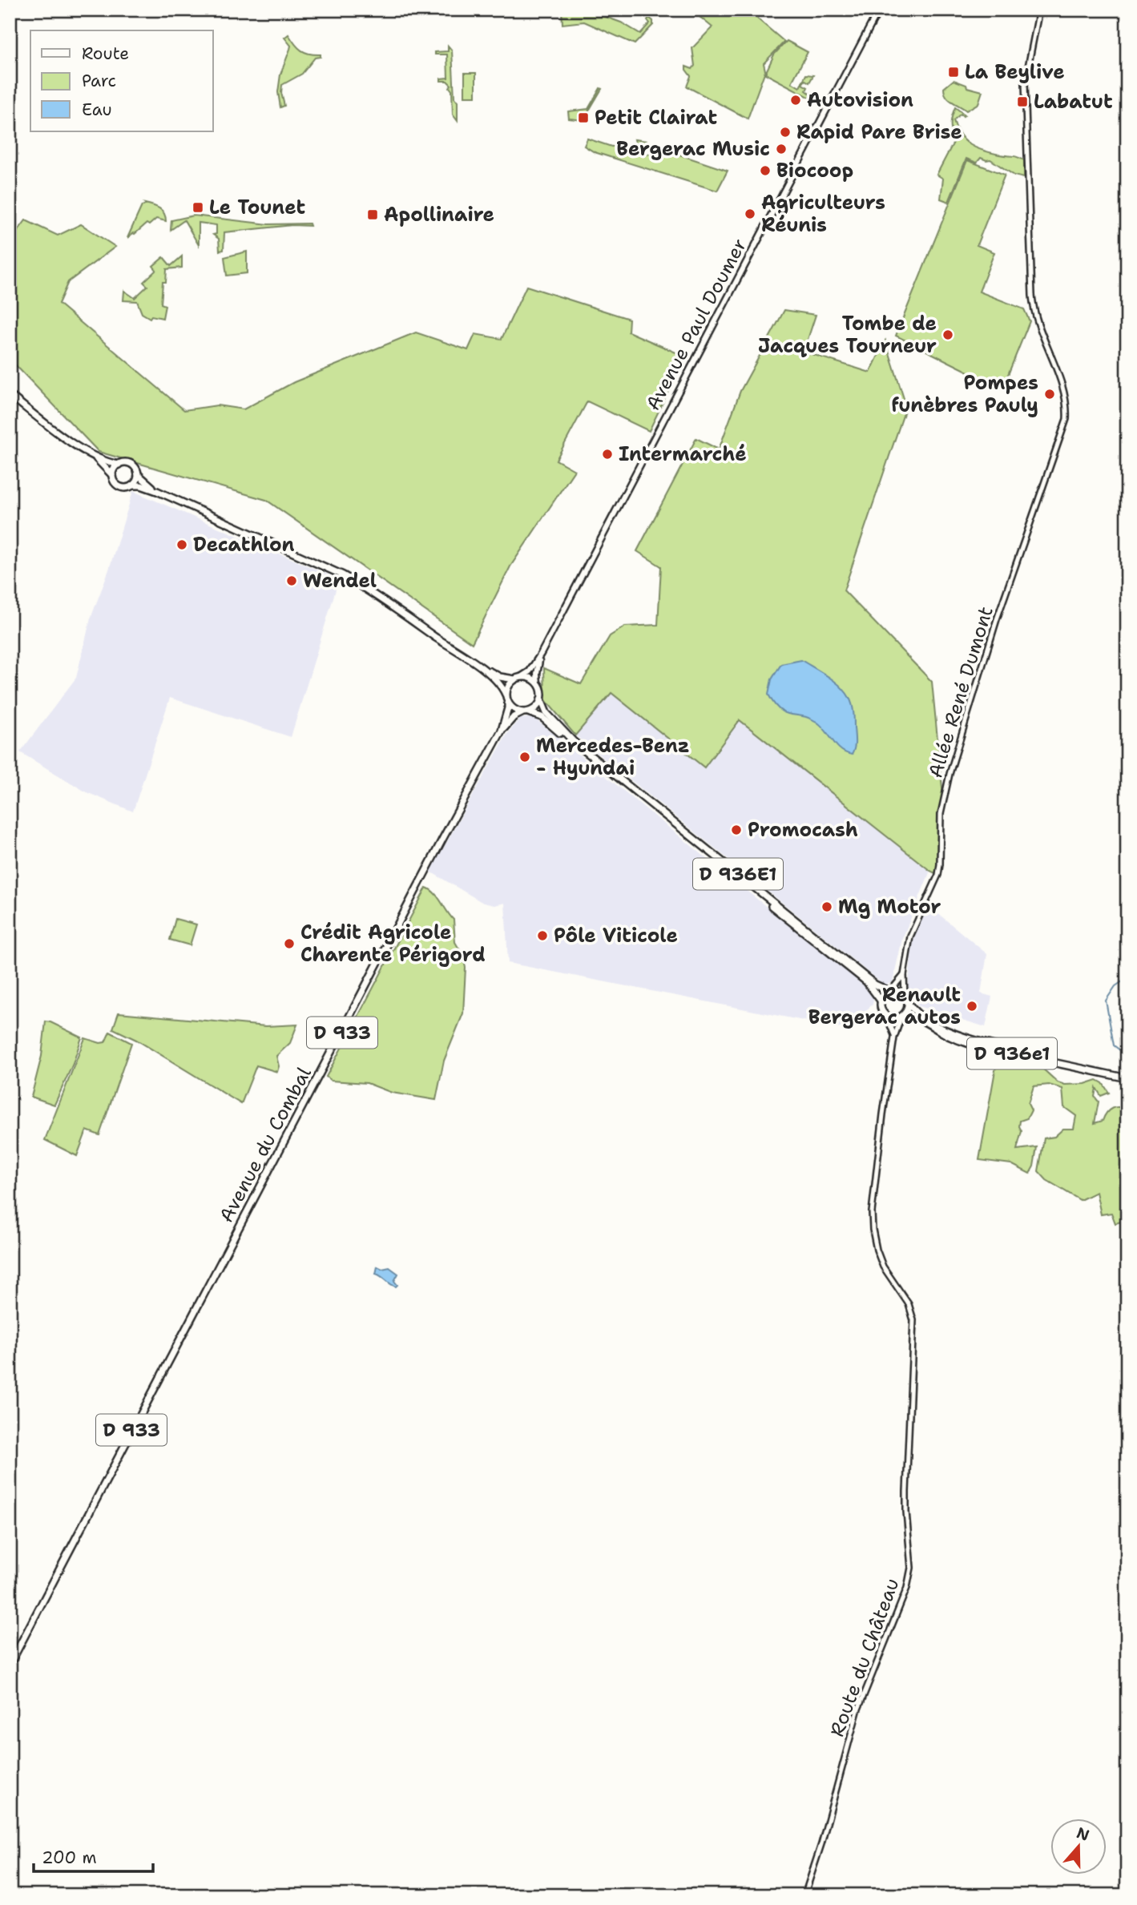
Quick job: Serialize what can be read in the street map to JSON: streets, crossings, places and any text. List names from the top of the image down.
{
  "streets": {
    "main road": [
      "Avenue Paul Doumer",
      "D 936E1",
      "D 933",
      "D 936e1",
      "Avenue du Combal"
    ],
    "street": ["Allée René Dumont", "Route du Château"]
  },
  "crossings": [
    ["Allée René Dumont", "D 936E1"],
    ["Allée René Dumont", "D 936e1"],
    ["Allée René Dumont", "Route du Château"],
    ["D 936E1", "D 933"],
    ["D 936E1", "D 936e1"],
    ["D 936E1", "Route du Château"],
    ["D 933", "Avenue du Combal"],
    ["D 936e1", "Route du Château"]
  ],
  "places": {
    "transit": [
      "La Beylive",
      "Labatut",
      "Petit Clairat",
      "Le Tounet",
      "Apollinaire"
    ],
    "other": [
      "Autovision",
      "Rapid Pare Brise",
      "Bergerac Music",
      "Biocoop",
      "Agriculteurs Réunis",
      "Tombe de Jacques Tourneur",
      "Pompes funèbres Pauly",
      "Intermarché",
      "Decathlon",
      "Wendel",
      "Mercedes-Benz - Hyundai",
      "Promocash",
      "Mg Motor",
      "Pôle Viticole",
      "Crédit Agricole Charente Périgord",
      "Renault Bergerac autos"
    ]
  },
  "legend": ["Route", "Parc", "Eau"],
  "scale_bar": "200 m",
  "north": "top"
}
